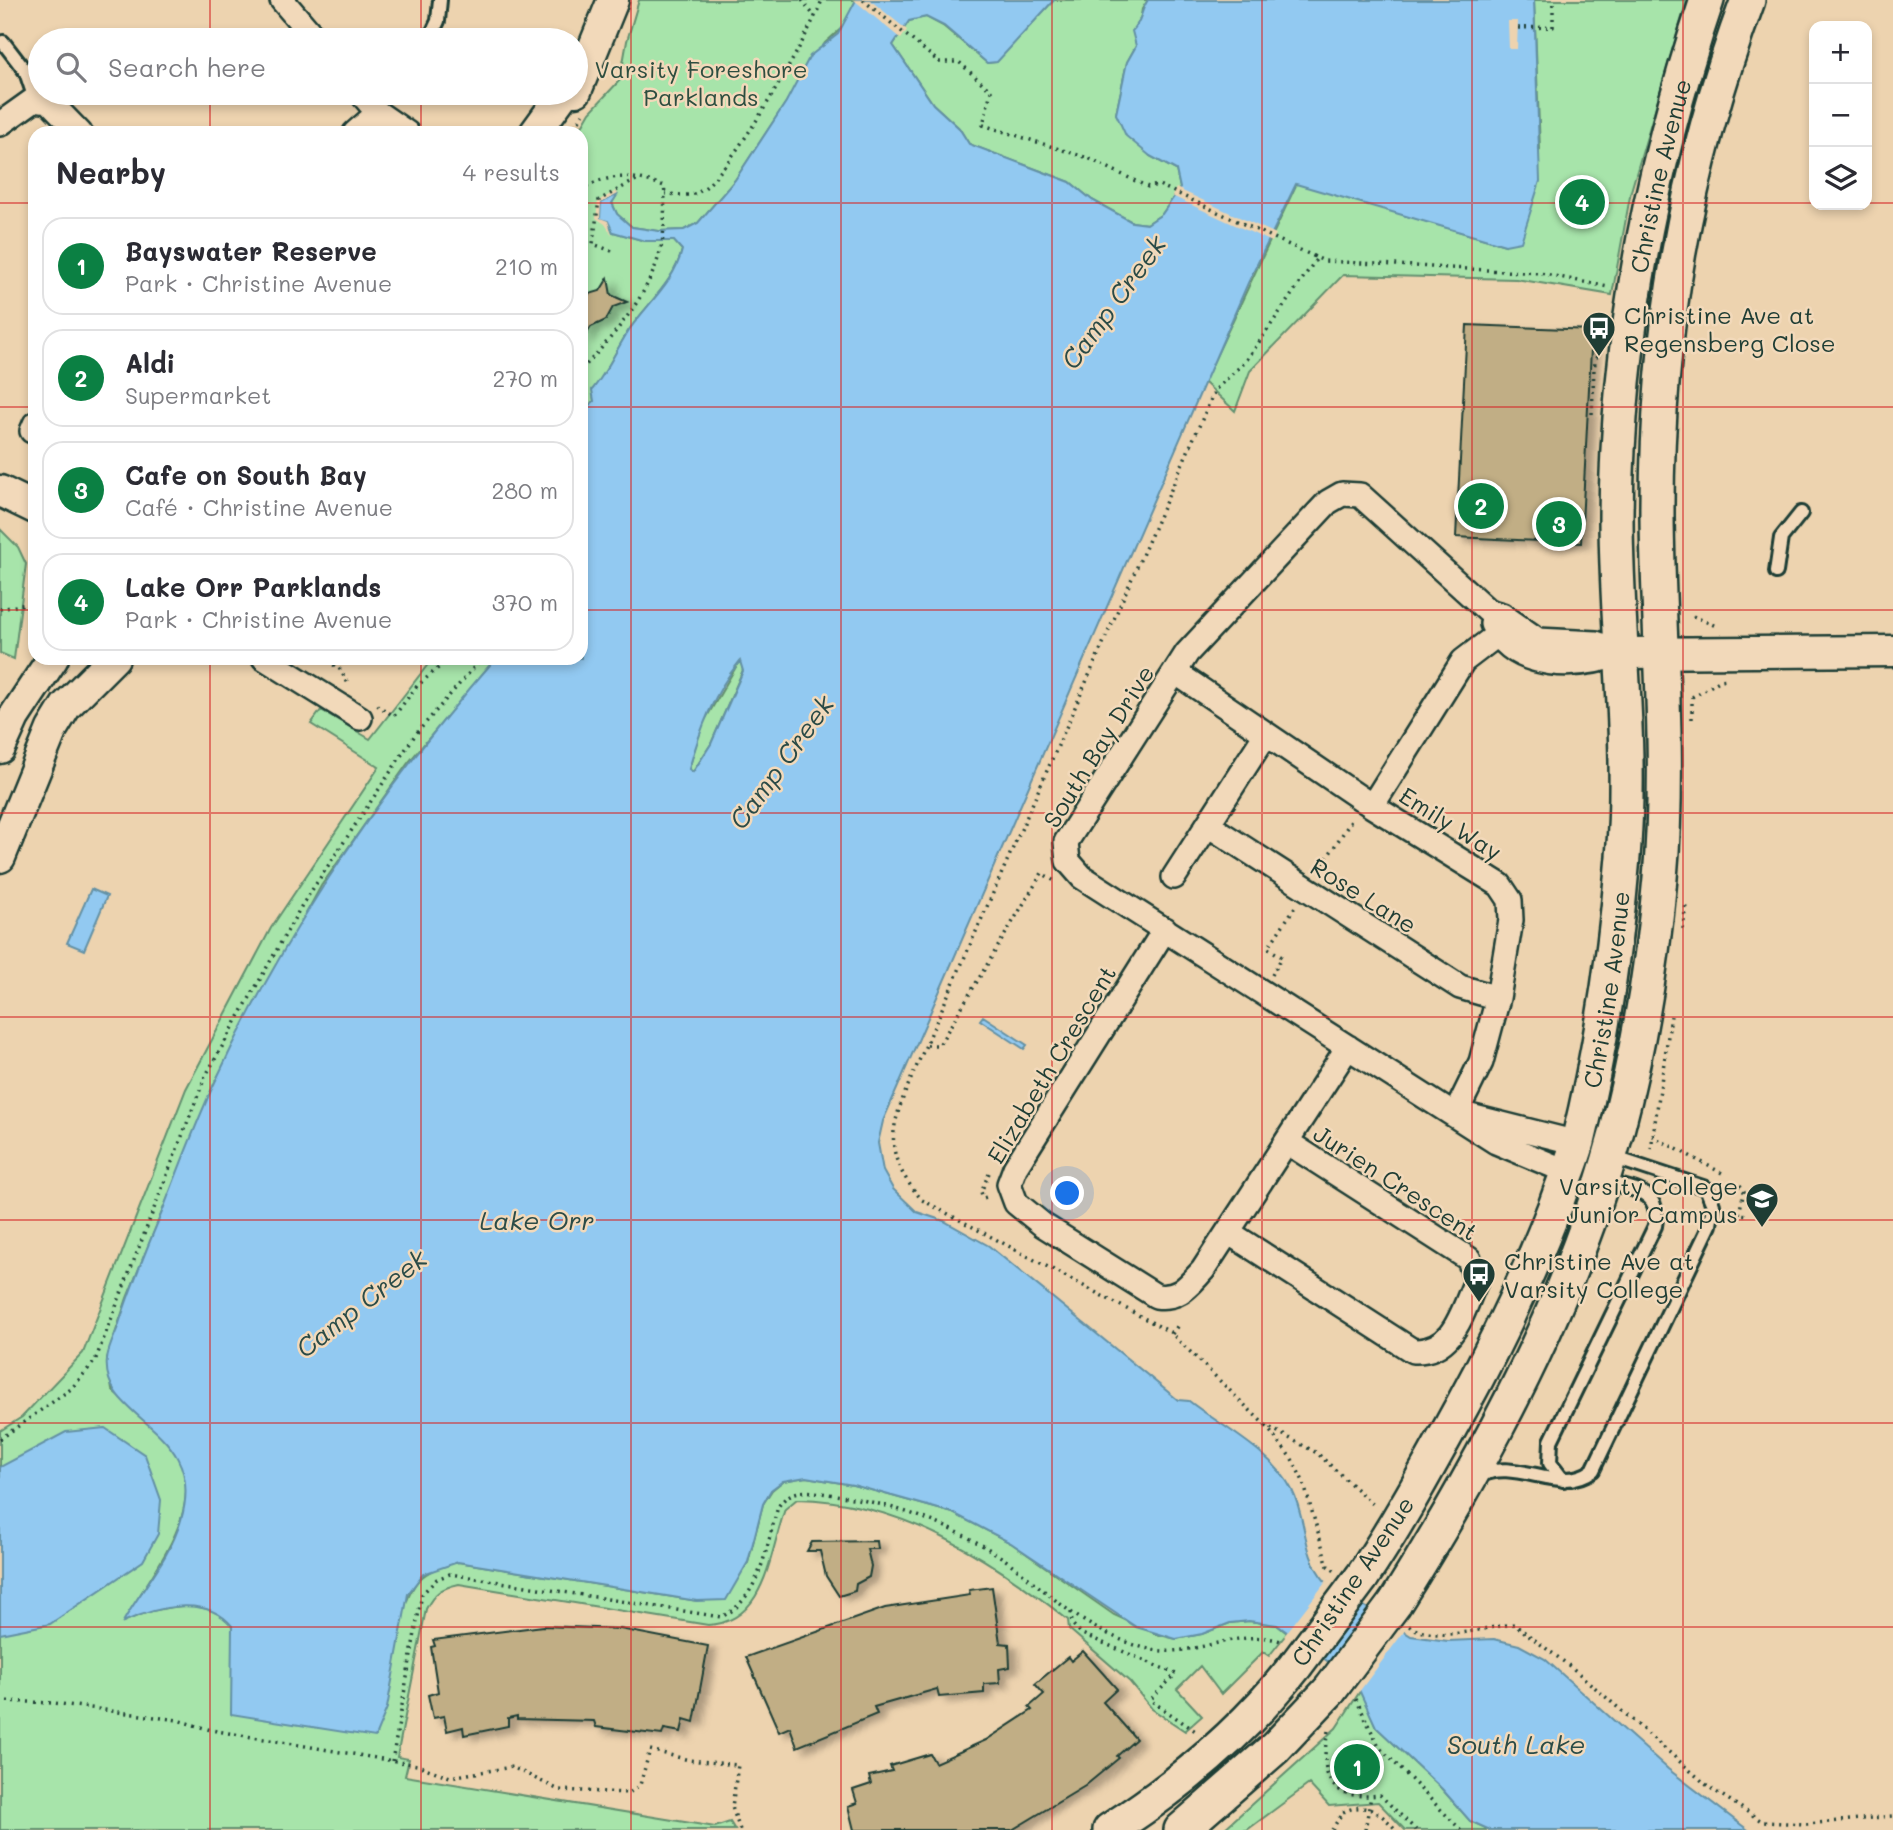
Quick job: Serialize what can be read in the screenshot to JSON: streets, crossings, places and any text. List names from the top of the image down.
{
  "streets": {
    "main road": ["Christine Avenue"],
    "street": [
      "South Bay Drive",
      "Emily Way",
      "Rose Lane",
      "Elizabeth Crescent",
      "Jurien Crescent"
    ]
  },
  "crossings": [
    ["Christine Avenue", "South Bay Drive"],
    ["South Bay Drive", "Emily Way"],
    ["South Bay Drive", "Elizabeth Crescent"],
    ["Emily Way", "Rose Lane"],
    ["Elizabeth Crescent", "Jurien Crescent"]
  ],
  "water": ["Camp Creek", "Lake Orr", "South Lake"],
  "parks": ["Varsity Foreshore Parklands"],
  "places": {
    "bus stop": ["Christine Ave at Regensberg Close", "Christine Ave at Varsity College"],
    "school or university": ["Varsity College Junior Campus"]
  },
  "page": {
    "map_buttons": ["+", "−"],
    "search": "Search here",
    "heading": ["Nearby", "4 results"],
    "pins": [
      "4",
      "2",
      "3",
      "1"
    ],
    "list": [
      {
        "mark": "1",
        "name": "Bayswater Reserve",
        "note": "Park · Christine Avenue",
        "value": "210 m"
      },
      {
        "mark": "2",
        "name": "Aldi",
        "note": "Supermarket",
        "value": "270 m"
      },
      {
        "mark": "3",
        "name": "Cafe on South Bay",
        "note": "Café · Christine Avenue",
        "value": "280 m"
      },
      {
        "mark": "4",
        "name": "Lake Orr Parklands",
        "note": "Park · Christine Avenue",
        "value": "370 m"
      }
    ]
  }
}
